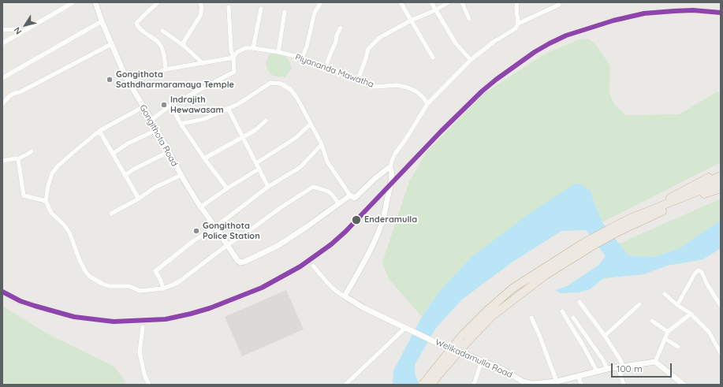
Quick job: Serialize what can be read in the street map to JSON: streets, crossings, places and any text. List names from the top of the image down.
{
  "streets": {
    "street": ["Piyananda Mawatha", "Gongithota Road", "Welikadamulla Road"]
  },
  "crossings": [
    ["Piyananda Mawatha", "Gongithota Road"]
  ],
  "places": [
    "Gongithota Sathdharmaramaya Temple",
    "Indrajith Hewawasam",
    "Enderamulla",
    "Gongithota Police Station"
  ],
  "scale_bar": "100 m",
  "north": "bottom left"
}
